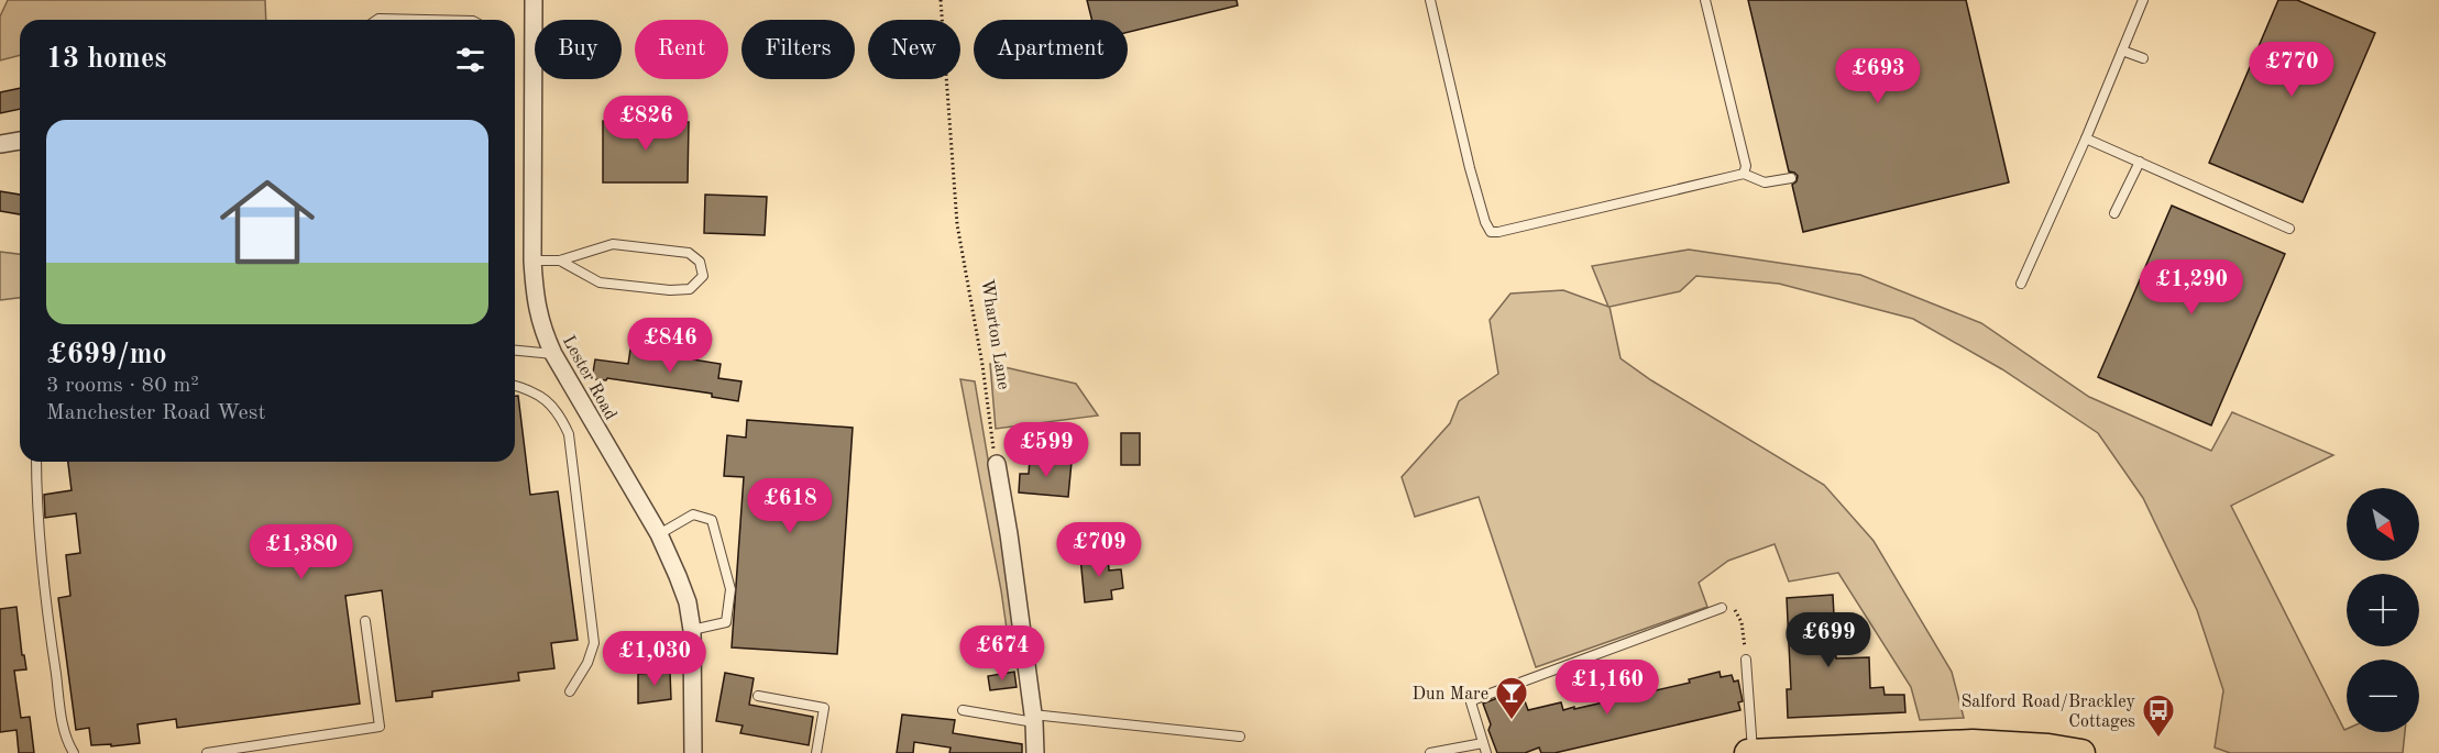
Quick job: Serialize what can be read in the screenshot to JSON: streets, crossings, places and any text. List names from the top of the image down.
{
  "streets": {
    "street": ["Lester Road"],
    "path": ["Wharton Lane"]
  },
  "places": {
    "bar": ["Dun Mare"],
    "bus stop": ["Salford Road/Brackley Cottages"]
  },
  "north": "bottom right",
  "page": {
    "chip": [
      "Buy",
      "Rent",
      "Filters",
      "New",
      "Apartment"
    ],
    "heading": "13 homes",
    "price": [
      "£770",
      "£693",
      "£826",
      "£1,290",
      "£846",
      "£599",
      "£618",
      "£709",
      "£1,380",
      "£699",
      "£674",
      "£1,030",
      "£1,160"
    ],
    "list": [
      {
        "name": "£699/mo",
        "note": "3 rooms · 80 m² · Manchester Road West"
      }
    ],
    "map_buttons": ["+", "−"]
  }
}
